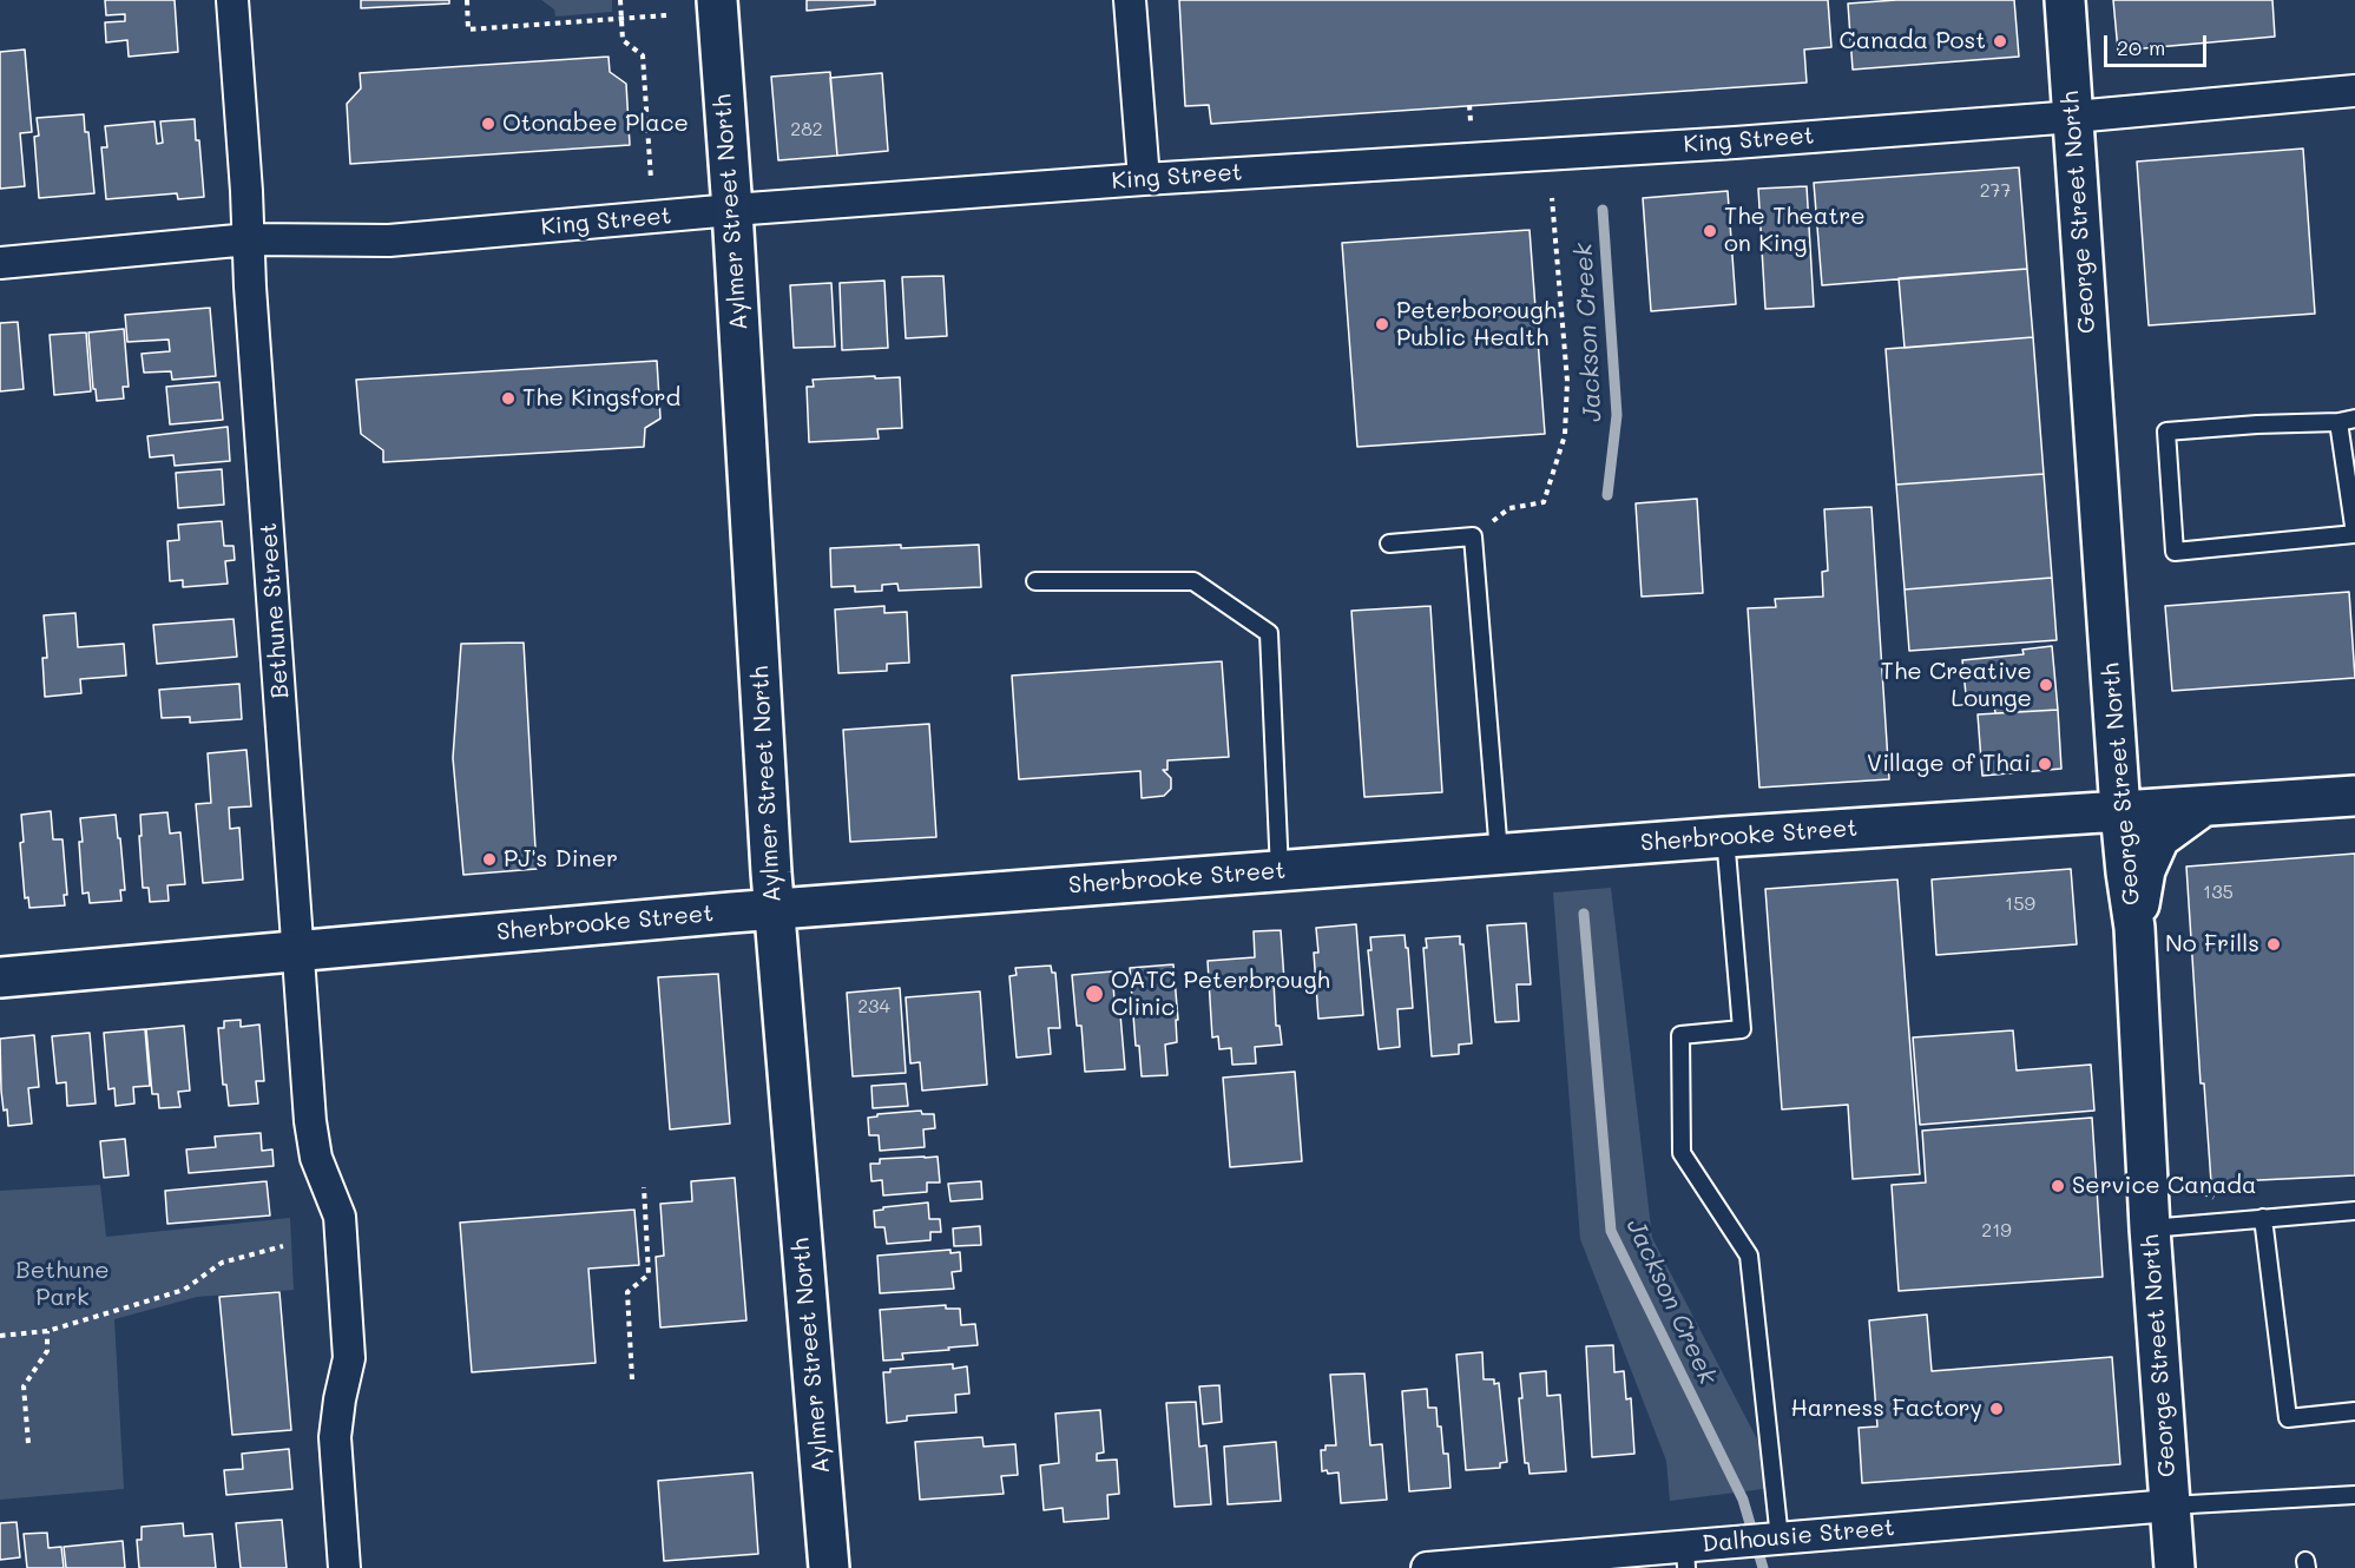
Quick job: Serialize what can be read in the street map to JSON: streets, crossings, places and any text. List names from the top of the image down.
{
  "streets": {
    "main road": ["Aylmer Street North", "George Street North", "Sherbrooke Street"],
    "street": ["King Street", "Bethune Street", "Dalhousie Street"]
  },
  "crossings": [
    ["King Street", "Aylmer Street North"],
    ["King Street", "George Street North"],
    ["King Street", "Bethune Street"],
    ["Aylmer Street North", "Sherbrooke Street"],
    ["George Street North", "Sherbrooke Street"],
    ["George Street North", "Dalhousie Street"],
    ["Bethune Street", "Sherbrooke Street"]
  ],
  "water": ["Jackson Creek"],
  "parks": ["Bethune Park"],
  "places": [
    "Canada Post",
    "Otonabee Place",
    "The Theatre on King",
    "Peterborough Public Health",
    "The Kingsford",
    "The Creative Lounge",
    "Village of Thai",
    "PJ's Diner",
    "No Frills",
    "OATC Peterbrough Clinic",
    "Service Canada",
    "Harness Factory"
  ],
  "house_numbers": [
    "282",
    "277",
    "135",
    "159",
    "234",
    "219"
  ],
  "scale_bar": "20 m"
}
